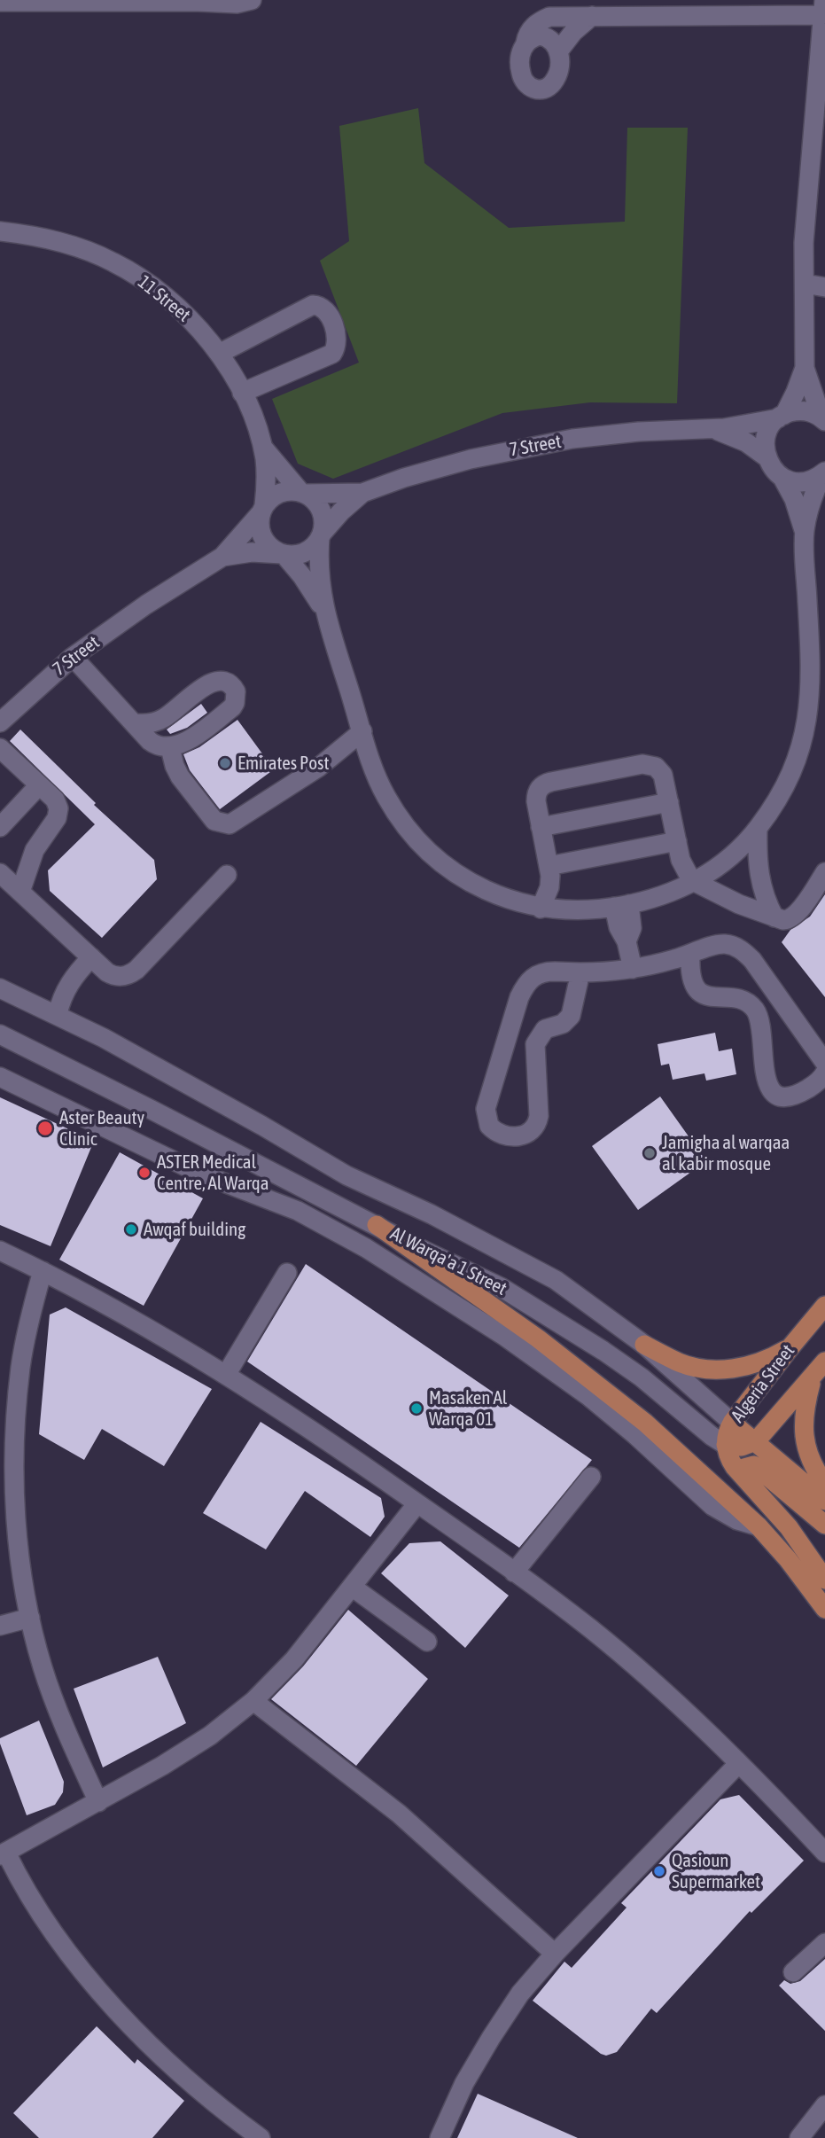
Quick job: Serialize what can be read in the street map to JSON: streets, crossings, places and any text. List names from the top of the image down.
{
  "streets": {
    "main road": ["Al Warqa'a 1 Street", "Algeria Street"],
    "street": ["11 Street", "7 Street"]
  },
  "crossings": [
    ["11 Street", "7 Street"],
    ["Al Warqa'a 1 Street", "Algeria Street"]
  ],
  "places": [
    "Emirates Post",
    "Aster Beauty Clinic",
    "Jamigha al warqaa al kabir mosque",
    "ASTER Medical Centre, Al Warqa",
    "Awqaf building",
    "Masaken Al Warqa 01",
    "Qasioun Supermarket"
  ]
}
